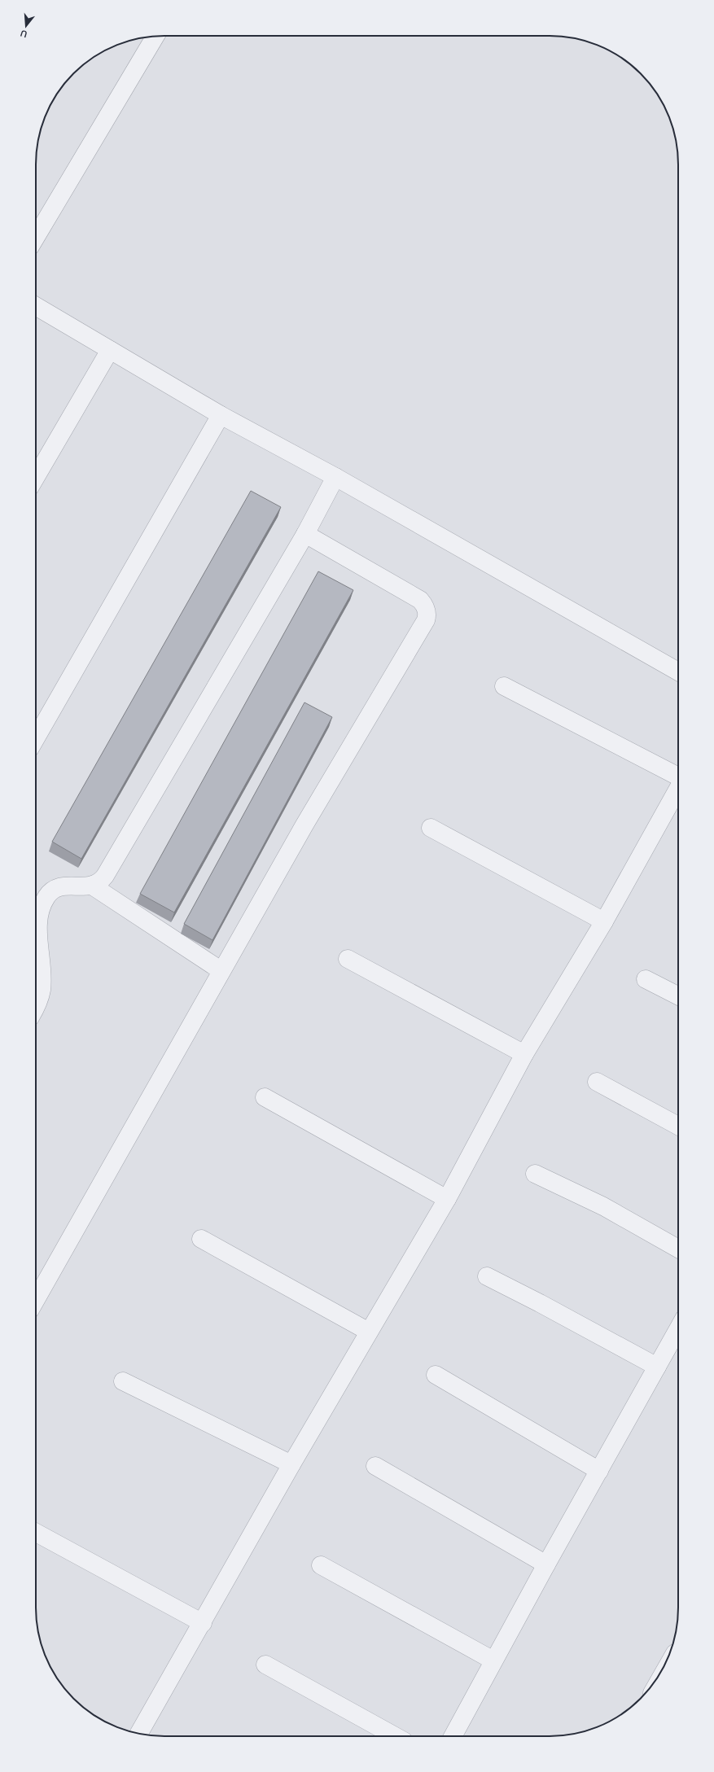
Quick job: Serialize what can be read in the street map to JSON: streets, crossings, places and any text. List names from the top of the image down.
{
  "north": "bottom"
}
